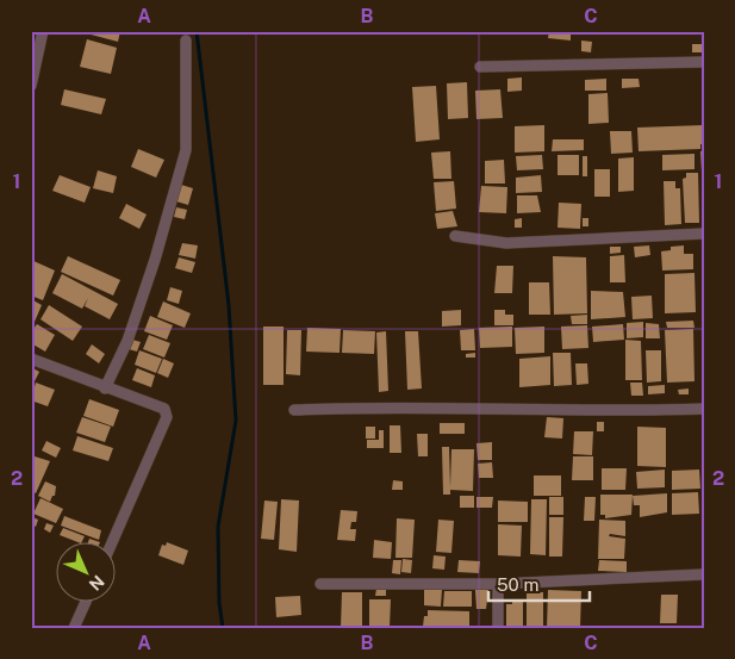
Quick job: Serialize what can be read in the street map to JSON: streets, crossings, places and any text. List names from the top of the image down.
{
  "scale_bar": "50 m",
  "north": "bottom right",
  "grid": {
    "columns": ["A", "B", "C"],
    "rows": ["1", "2"]
  }
}
